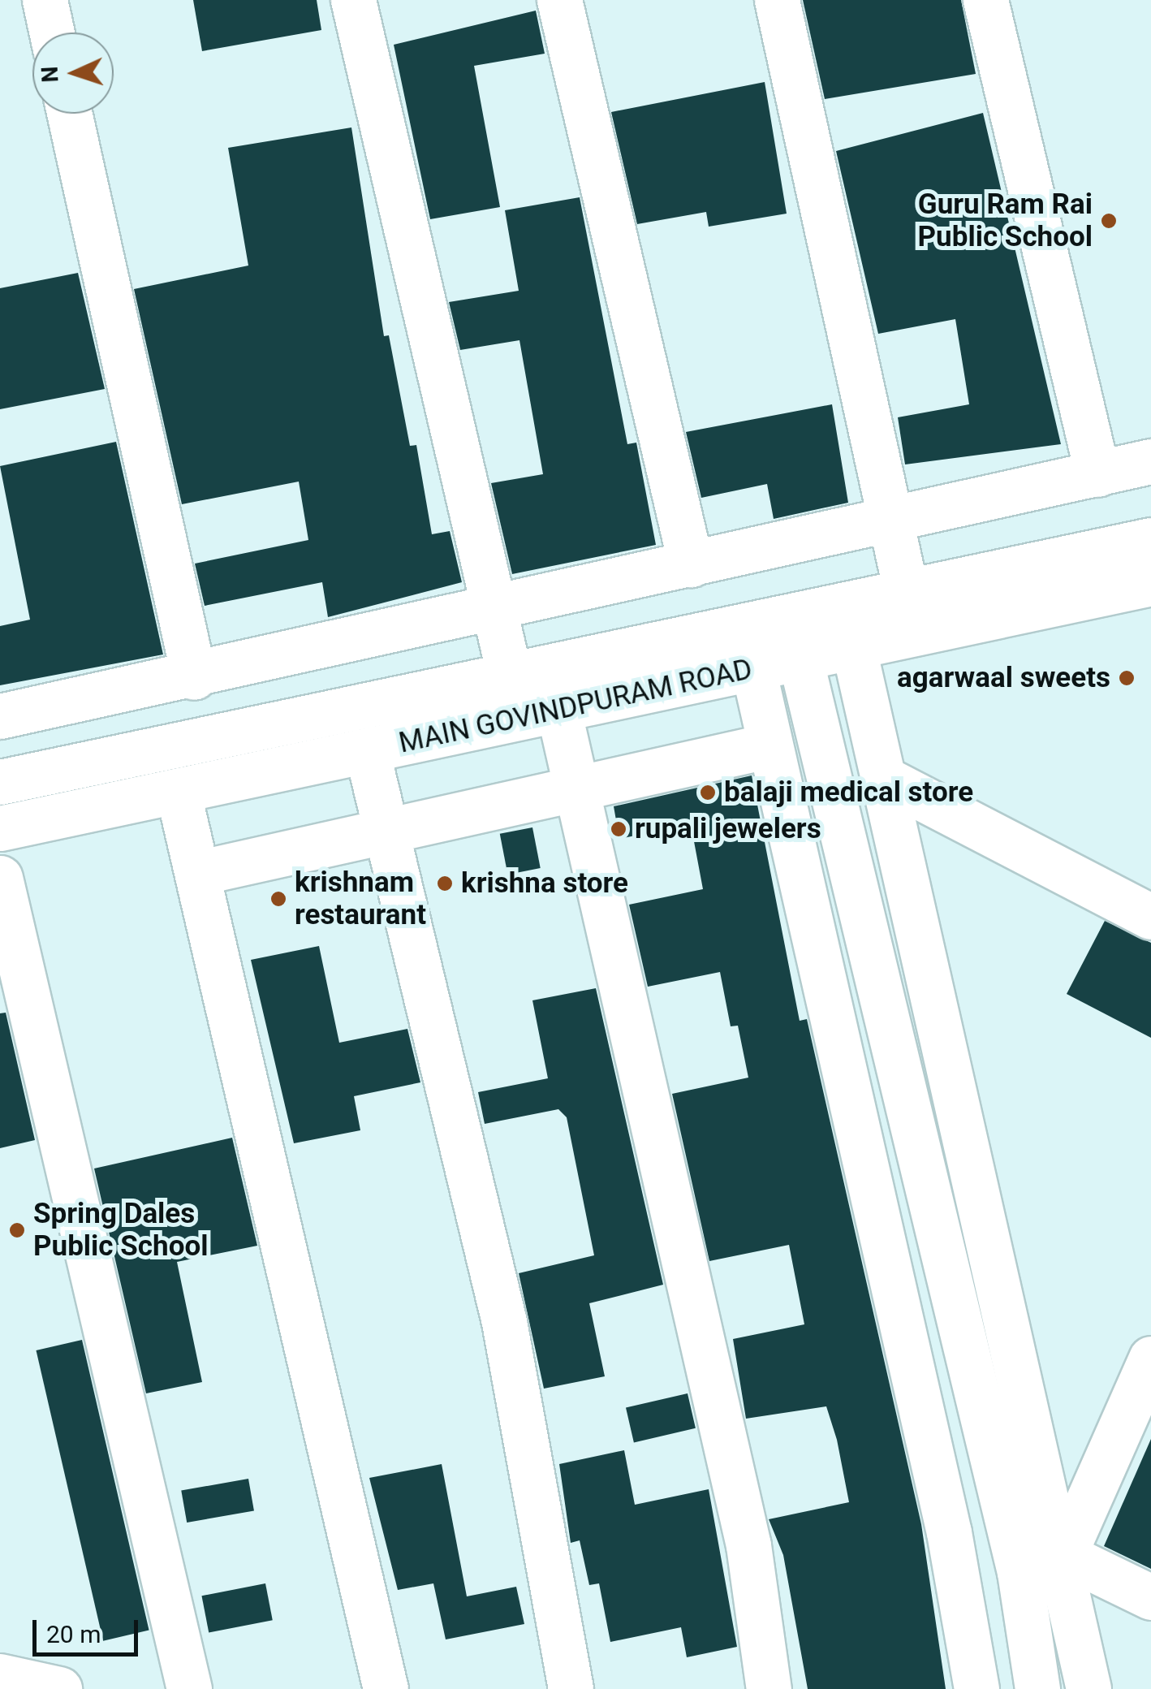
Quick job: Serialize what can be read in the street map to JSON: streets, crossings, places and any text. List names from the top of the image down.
{
  "streets": {
    "street": ["MAIN GOVINDPURAM ROAD"]
  },
  "places": [
    "Guru Ram Rai Public School",
    "agarwaal sweets",
    "balaji medical store",
    "rupali jewelers",
    "krishna store",
    "krishnam restaurant",
    "Spring Dales Public School"
  ],
  "scale_bar": "20 m",
  "north": "left"
}
